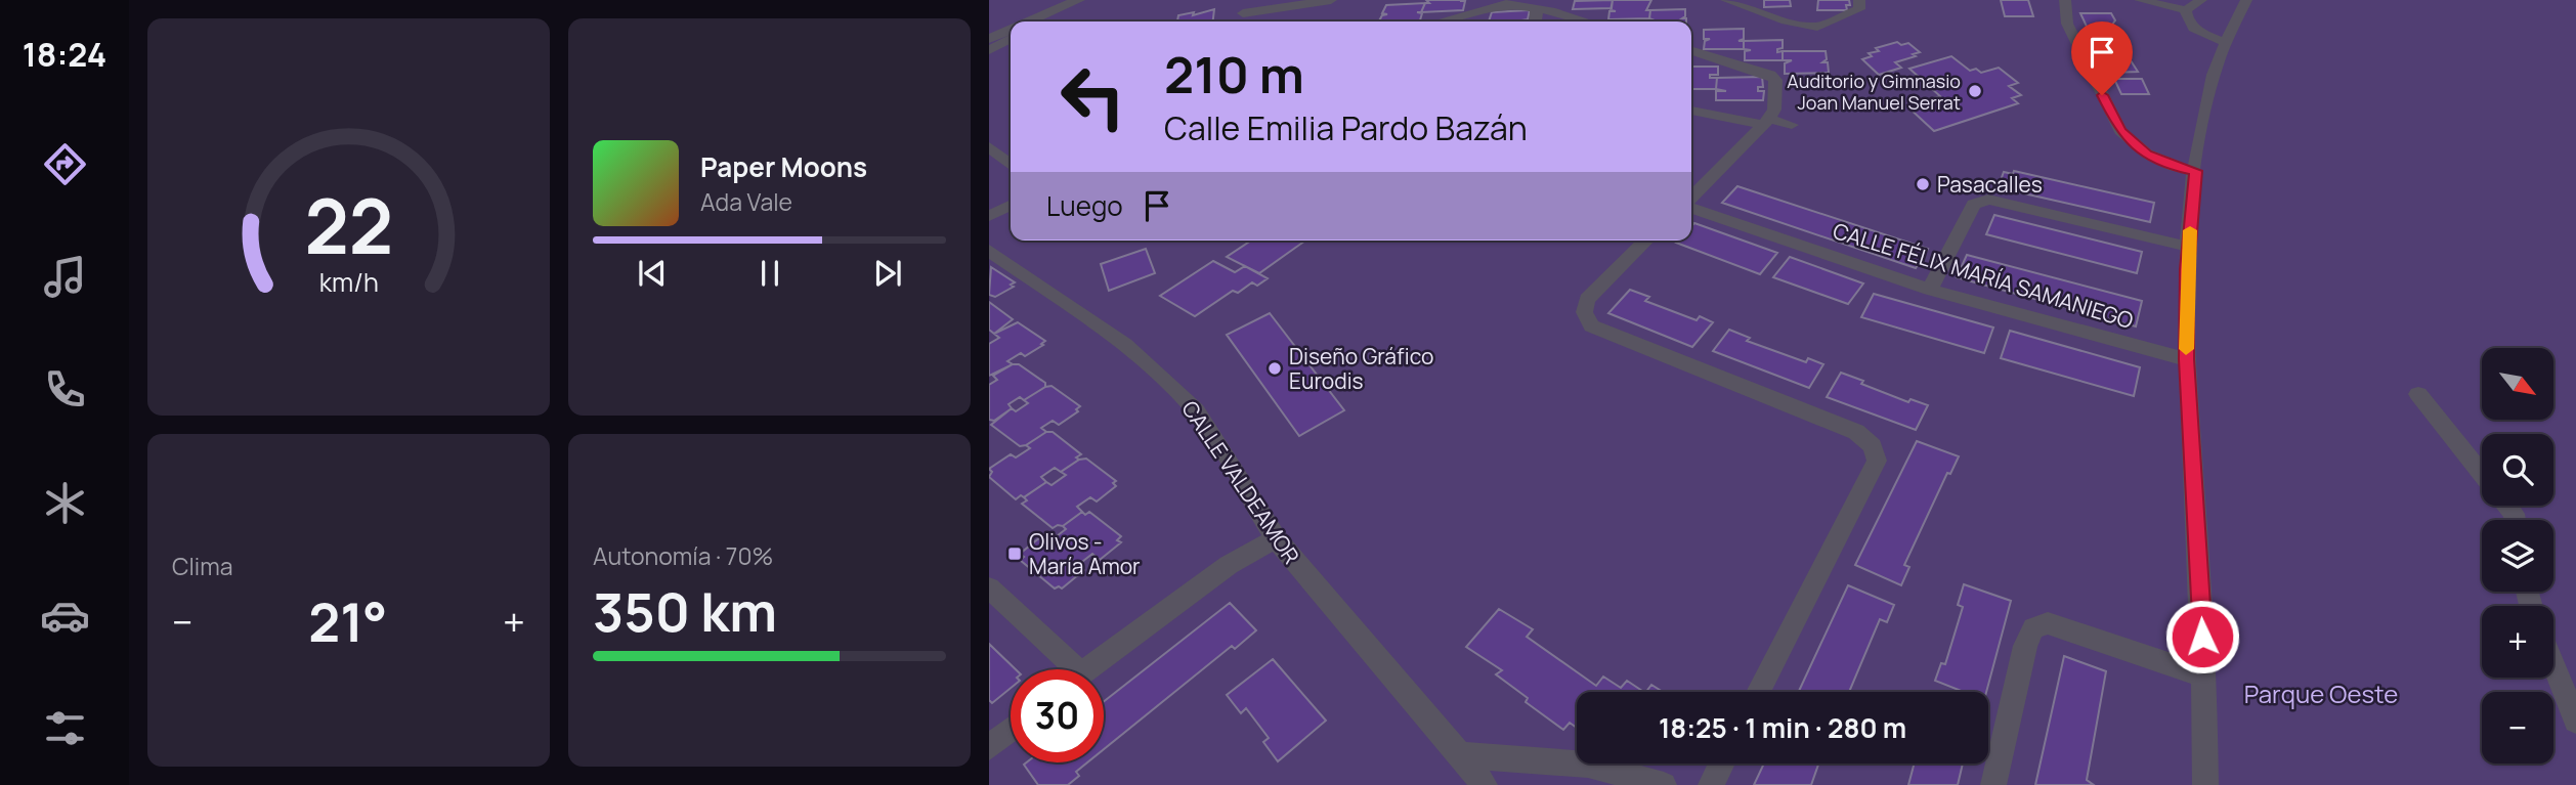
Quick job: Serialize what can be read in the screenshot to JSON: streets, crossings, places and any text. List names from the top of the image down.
{
  "streets": {
    "street": ["CALLE FÉLIX MARÍA SAMANIEGO", "CALLE VALDEAMOR"]
  },
  "parks": ["Parque Oeste"],
  "places": {
    "other": ["Auditorio y Gimnasio Joan Manuel Serrat", "Pasacalles", "Diseño Gráfico Eurodis"],
    "transit": ["Olivos - María Amor"]
  },
  "north": "bottom right",
  "page": {
    "tabs": "18:24",
    "turn": ["210 m", "Calle Emilia Pardo Bazán"],
    "song": ["Paper Moons", "Ada Vale"],
    "then": "Luego",
    "map_buttons": ["+", "−"],
    "tile": [
      "Clima",
      ["Autonomía · 70%", "350 km"]
    ],
    "heat": ["−", "21°", "+"],
    "limit": "30",
    "trip": "18:25 · 1 min · 280 m",
    "gauge": ["22", "km/h"]
  }
}
